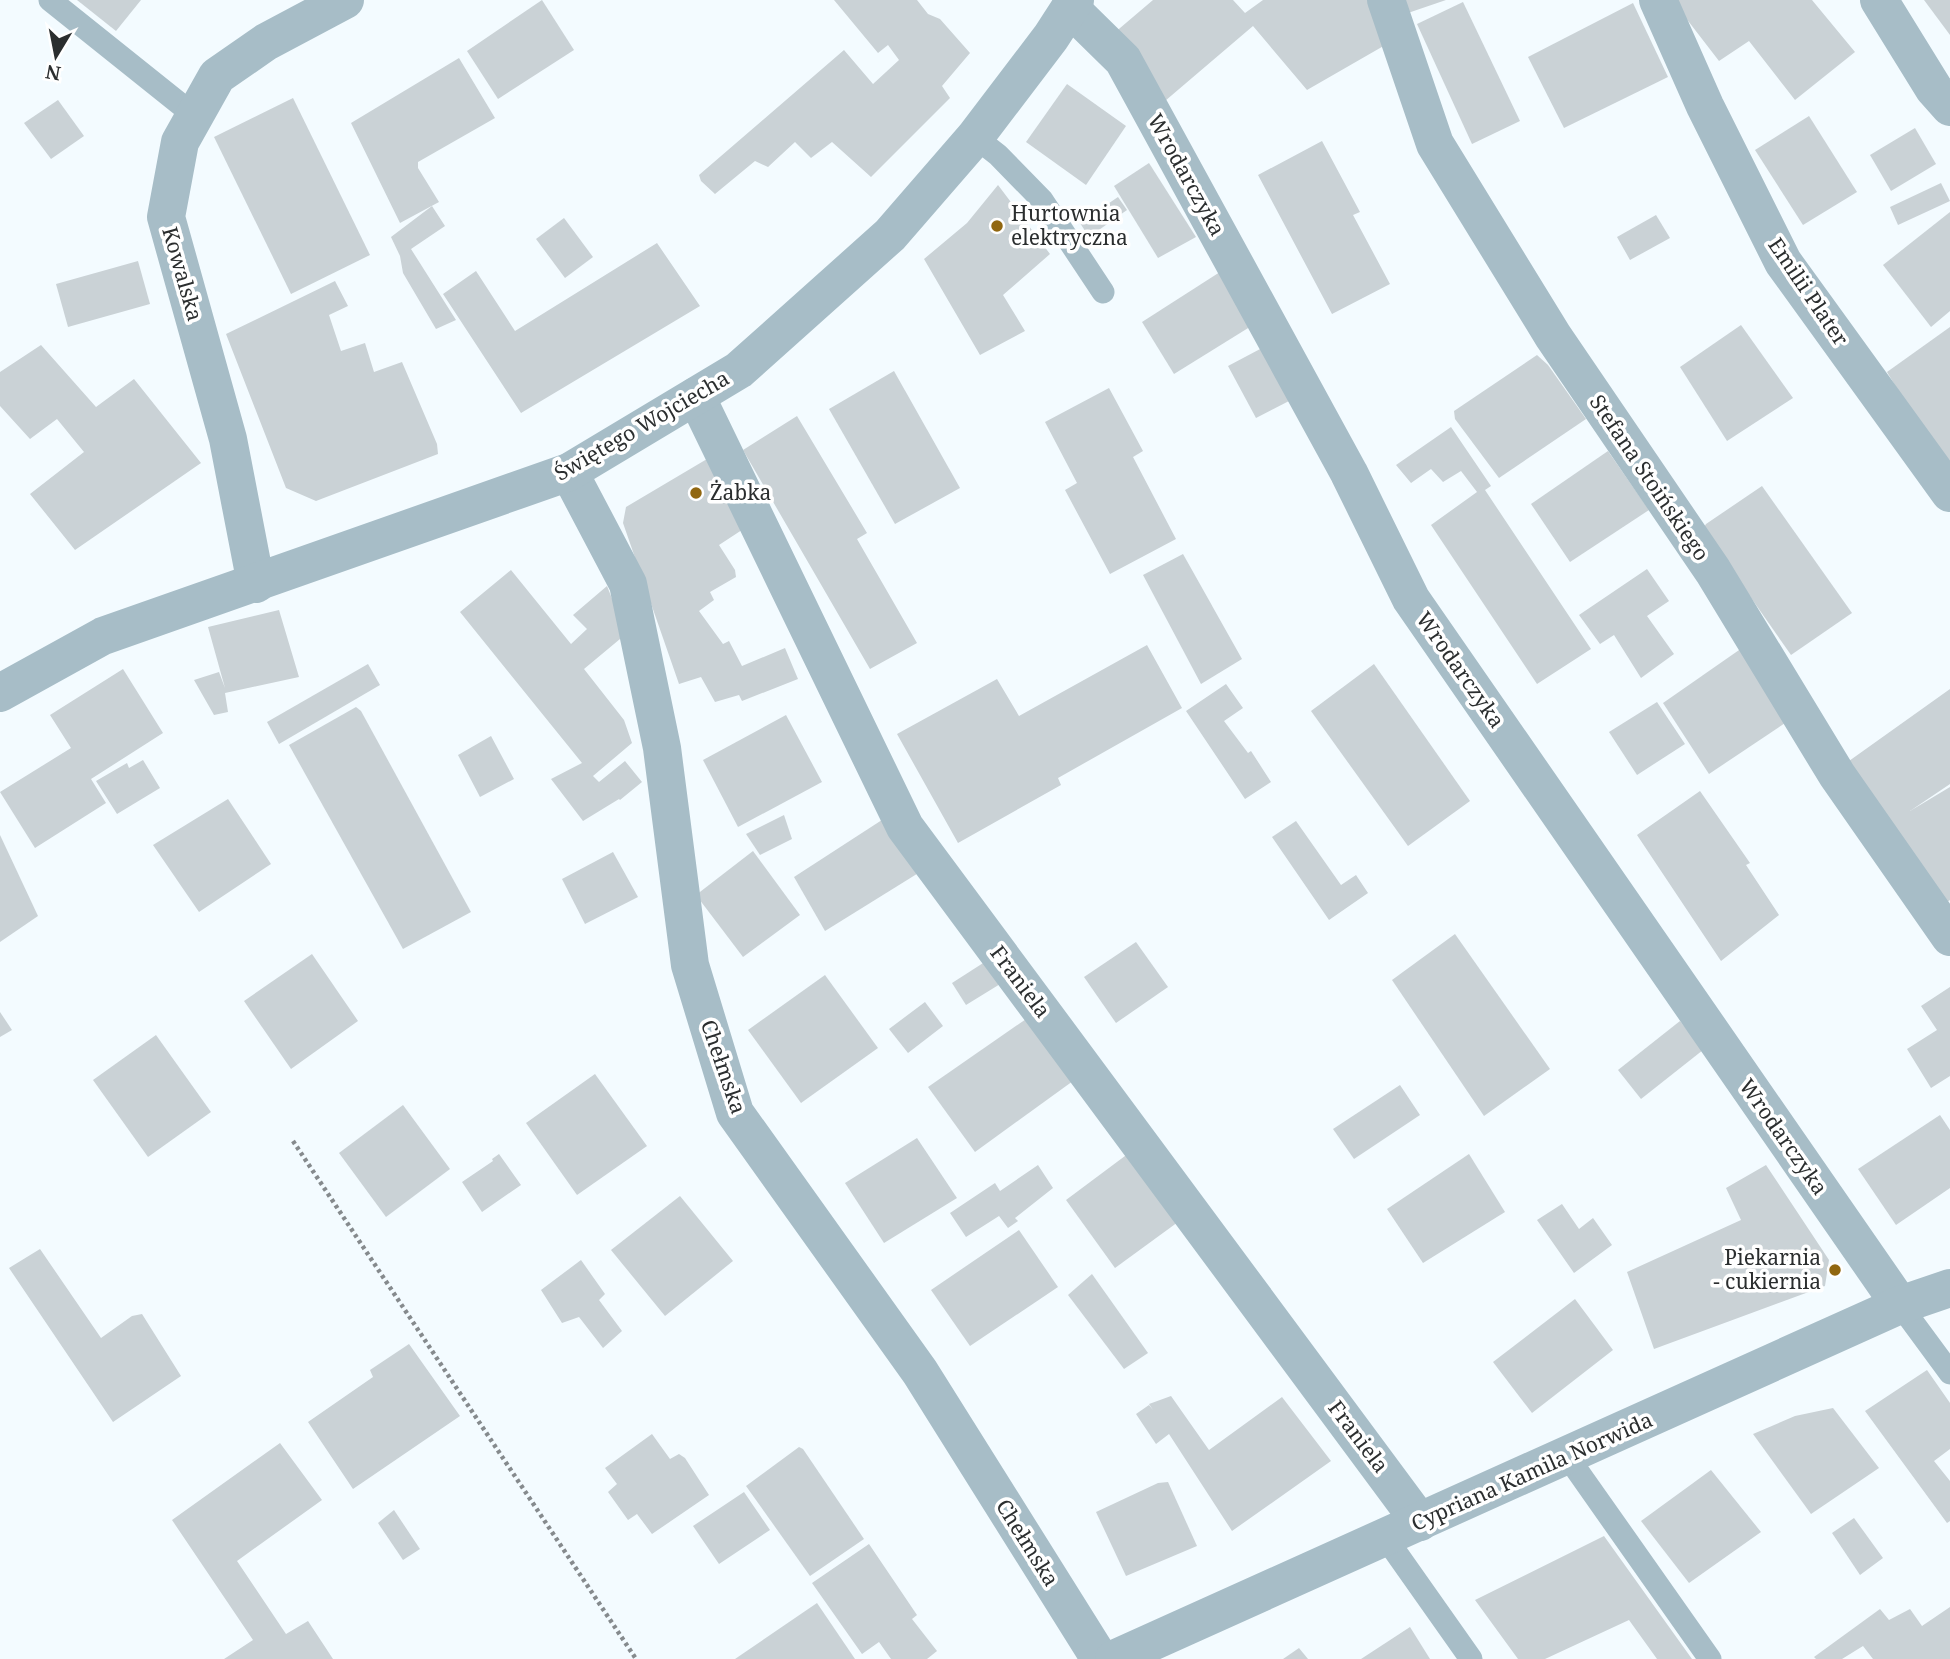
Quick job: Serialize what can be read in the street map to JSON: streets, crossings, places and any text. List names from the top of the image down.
{
  "streets": {
    "street": [
      "Wrodarczyka",
      "Kowalska",
      "Emilii Plater",
      "Świętego Wojciecha",
      "Stefana Stoińskiego",
      "Franiela",
      "Chełmska",
      "Cypriana Kamila Norwida"
    ]
  },
  "crossings": [
    ["Wrodarczyka", "Świętego Wojciecha"],
    ["Wrodarczyka", "Cypriana Kamila Norwida"],
    ["Kowalska", "Świętego Wojciecha"],
    ["Świętego Wojciecha", "Franiela"],
    ["Świętego Wojciecha", "Chełmska"],
    ["Franiela", "Cypriana Kamila Norwida"]
  ],
  "places": ["Hurtownia elektryczna", "Żabka", "Piekarnia - cukiernia"],
  "north": "bottom"
}
